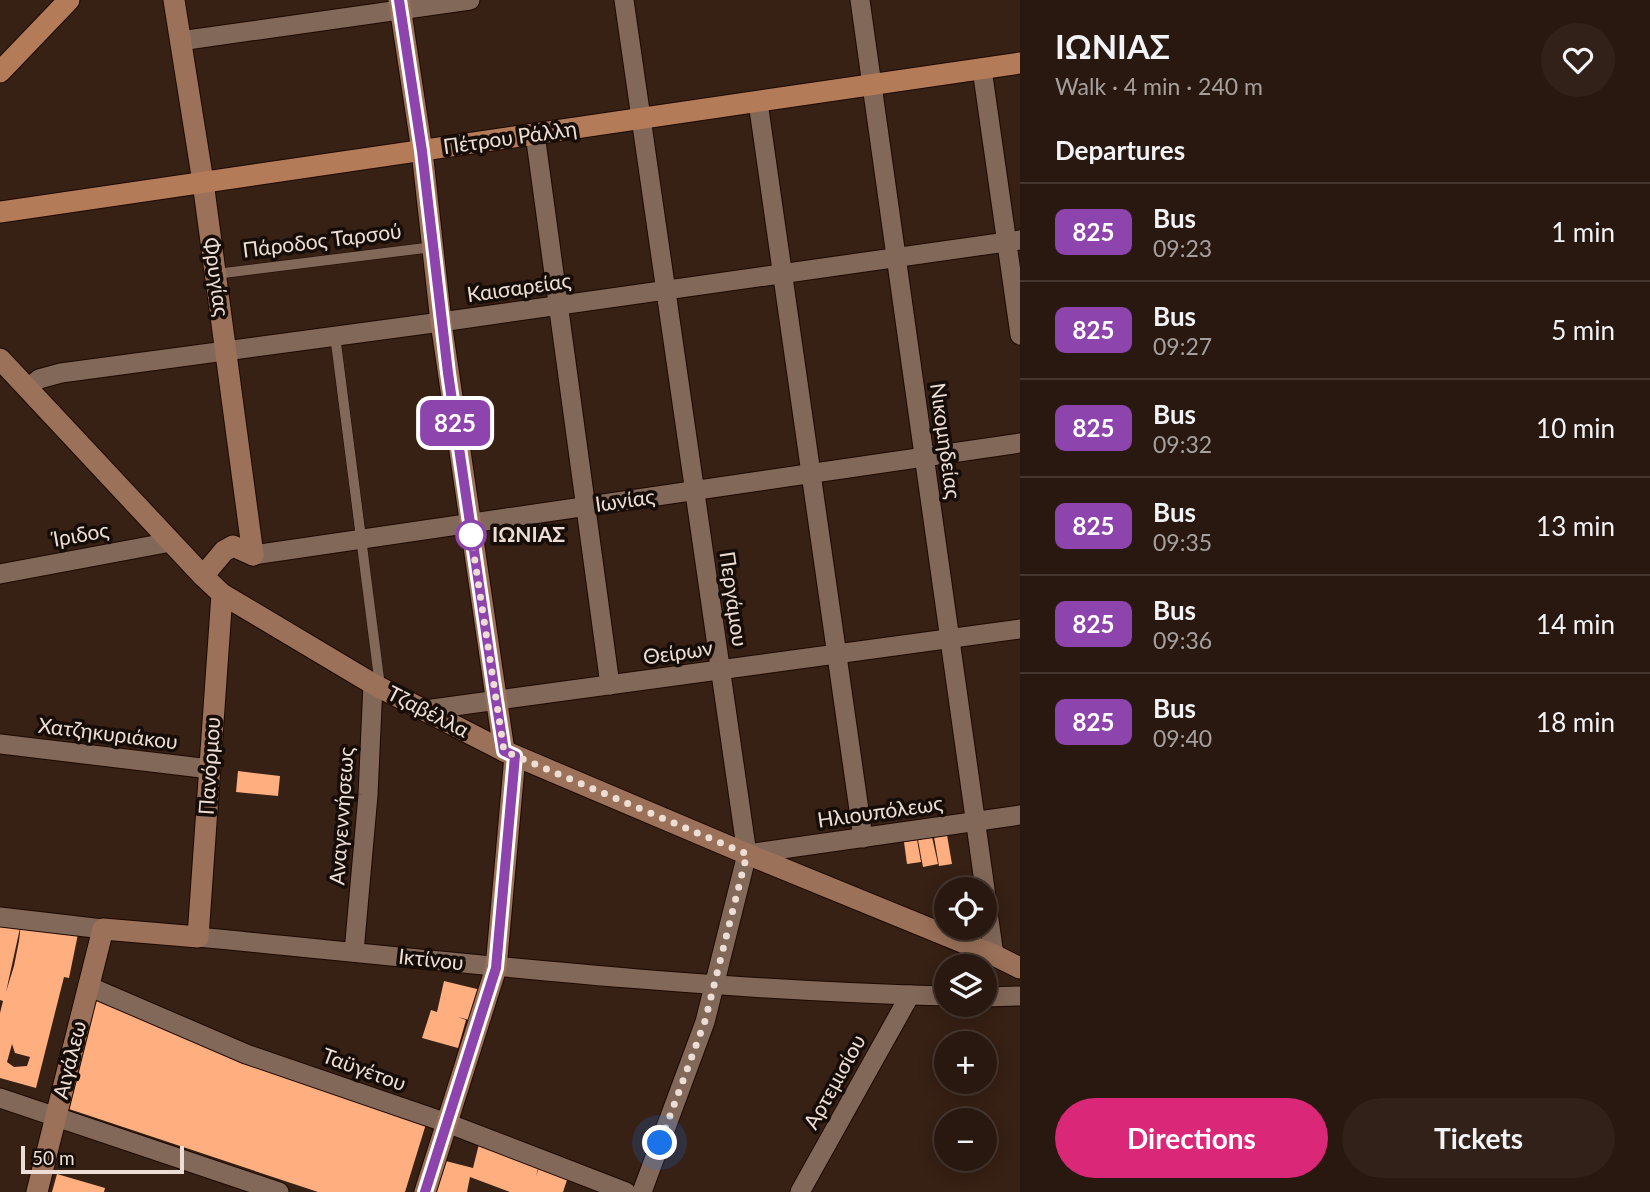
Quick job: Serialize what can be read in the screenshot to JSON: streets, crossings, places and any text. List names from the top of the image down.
{
  "streets": {
    "main road": ["Πέτρου Ράλλη"],
    "street": [
      "Φρυγίας",
      "Καισαρείας",
      "Νικομηδείας",
      "Ιωνίας",
      "Ίριδος",
      "Περγάμου",
      "Θείρων",
      "Τζαβέλλα",
      "Χατζηκυριάκου",
      "Πανόρμου",
      "Ηλιουπόλεως",
      "Αναγεννήσεως",
      "Ικτίνου",
      "Αιγάλεω",
      "Ταϋγέτου",
      "Αρτεμισίου"
    ],
    "lane": ["Πάροδος Ταρσού"]
  },
  "crossings": [
    ["Πέτρου Ράλλη", "Φρυγίας"],
    ["Πέτρου Ράλλη", "Νικομηδείας"],
    ["Πέτρου Ράλλη", "Περγάμου"],
    ["Πάροδος Ταρσού", "Φρυγίας"],
    ["Φρυγίας", "Καισαρείας"],
    ["Φρυγίας", "Ιωνίας"],
    ["Καισαρείας", "Νικομηδείας"],
    ["Καισαρείας", "Περγάμου"],
    ["Καισαρείας", "Τζαβέλλα"],
    ["Νικομηδείας", "Ιωνίας"],
    ["Νικομηδείας", "Θείρων"],
    ["Νικομηδείας", "Ηλιουπόλεως"],
    ["Ιωνίας", "Περγάμου"],
    ["Ιωνίας", "Τζαβέλλα"],
    ["Ίριδος", "Τζαβέλλα"],
    ["Περγάμου", "Θείρων"],
    ["Περγάμου", "Τζαβέλλα"],
    ["Περγάμου", "Ηλιουπόλεως"],
    ["Περγάμου", "Ικτίνου"],
    ["Θείρων", "Τζαβέλλα"],
    ["Τζαβέλλα", "Πανόρμου"],
    ["Τζαβέλλα", "Ηλιουπόλεως"],
    ["Τζαβέλλα", "Αναγεννήσεως"],
    ["Χατζηκυριάκου", "Πανόρμου"],
    ["Πανόρμου", "Ικτίνου"],
    ["Αναγεννήσεως", "Ικτίνου"],
    ["Ικτίνου", "Αιγάλεω"],
    ["Ικτίνου", "Αρτεμισίου"],
    ["Αιγάλεω", "Ταϋγέτου"]
  ],
  "places": ["ΙΩΝΙΑΣ"],
  "lines": ["bus line 825"],
  "scale_bar": "50 m",
  "page": {
    "on_map": "825",
    "heading": [
      ["ΙΩΝΙΑΣ", "Walk · 4 min · 240 m"],
      "Departures"
    ],
    "list": [
      {
        "mark": "825",
        "name": "Bus",
        "note": "09:23",
        "value": "1 min"
      },
      {
        "mark": "825",
        "name": "Bus",
        "note": "09:27",
        "value": "5 min"
      },
      {
        "mark": "825",
        "name": "Bus",
        "note": "09:32",
        "value": "10 min"
      },
      {
        "mark": "825",
        "name": "Bus",
        "note": "09:35",
        "value": "13 min"
      },
      {
        "mark": "825",
        "name": "Bus",
        "note": "09:36",
        "value": "14 min"
      },
      {
        "mark": "825",
        "name": "Bus",
        "note": "09:40",
        "value": "18 min"
      }
    ],
    "map_buttons": ["+", "−"],
    "buttons": ["Directions", "Tickets"],
    "scale": "50 m"
  }
}
